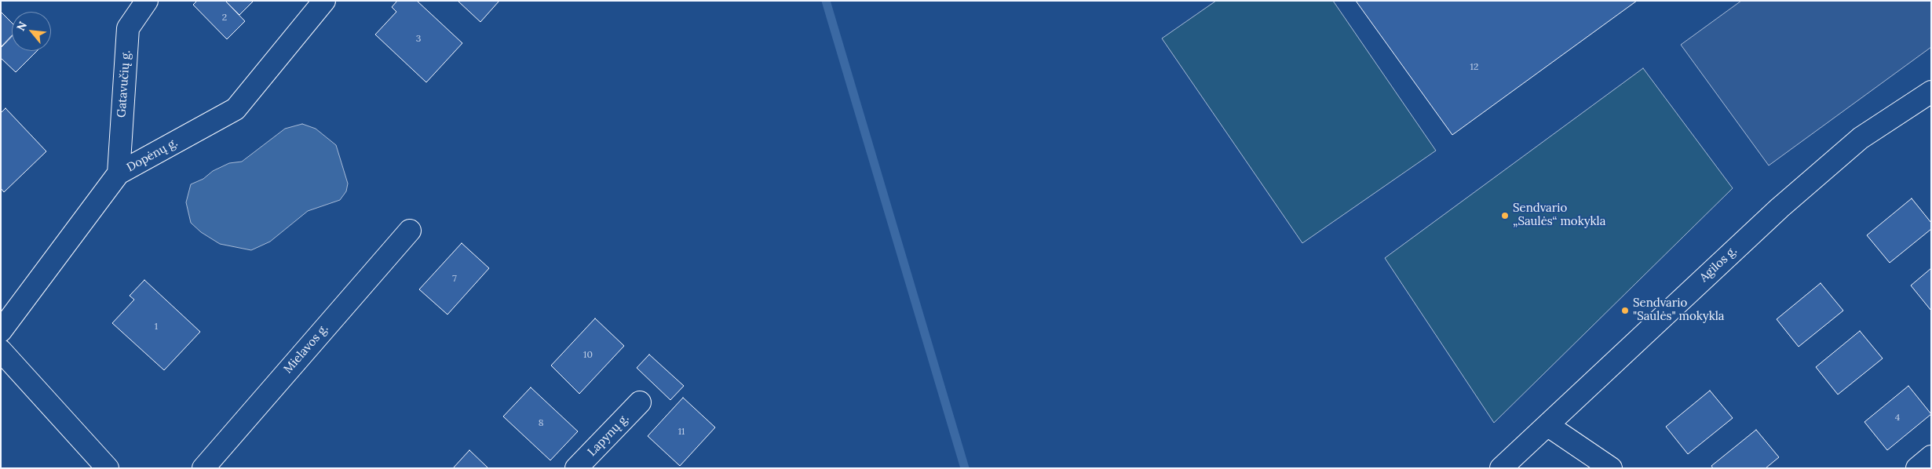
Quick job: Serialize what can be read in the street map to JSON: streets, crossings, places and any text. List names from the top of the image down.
{
  "streets": {
    "street": [
      "Gatavučių g.",
      "Dopėnų g.",
      "Agilos g.",
      "Mielavos g.",
      "Lapynų g."
    ]
  },
  "crossings": [
    ["Gatavučių g.", "Dopėnų g."]
  ],
  "places": ["Sendvario „Saulės“ mokykla", "Sendvario \"Saulės\" mokykla"],
  "house_numbers": [
    "2",
    "3",
    "12",
    "7",
    "1",
    "10",
    "4",
    "8",
    "11"
  ],
  "north": "top left"
}
